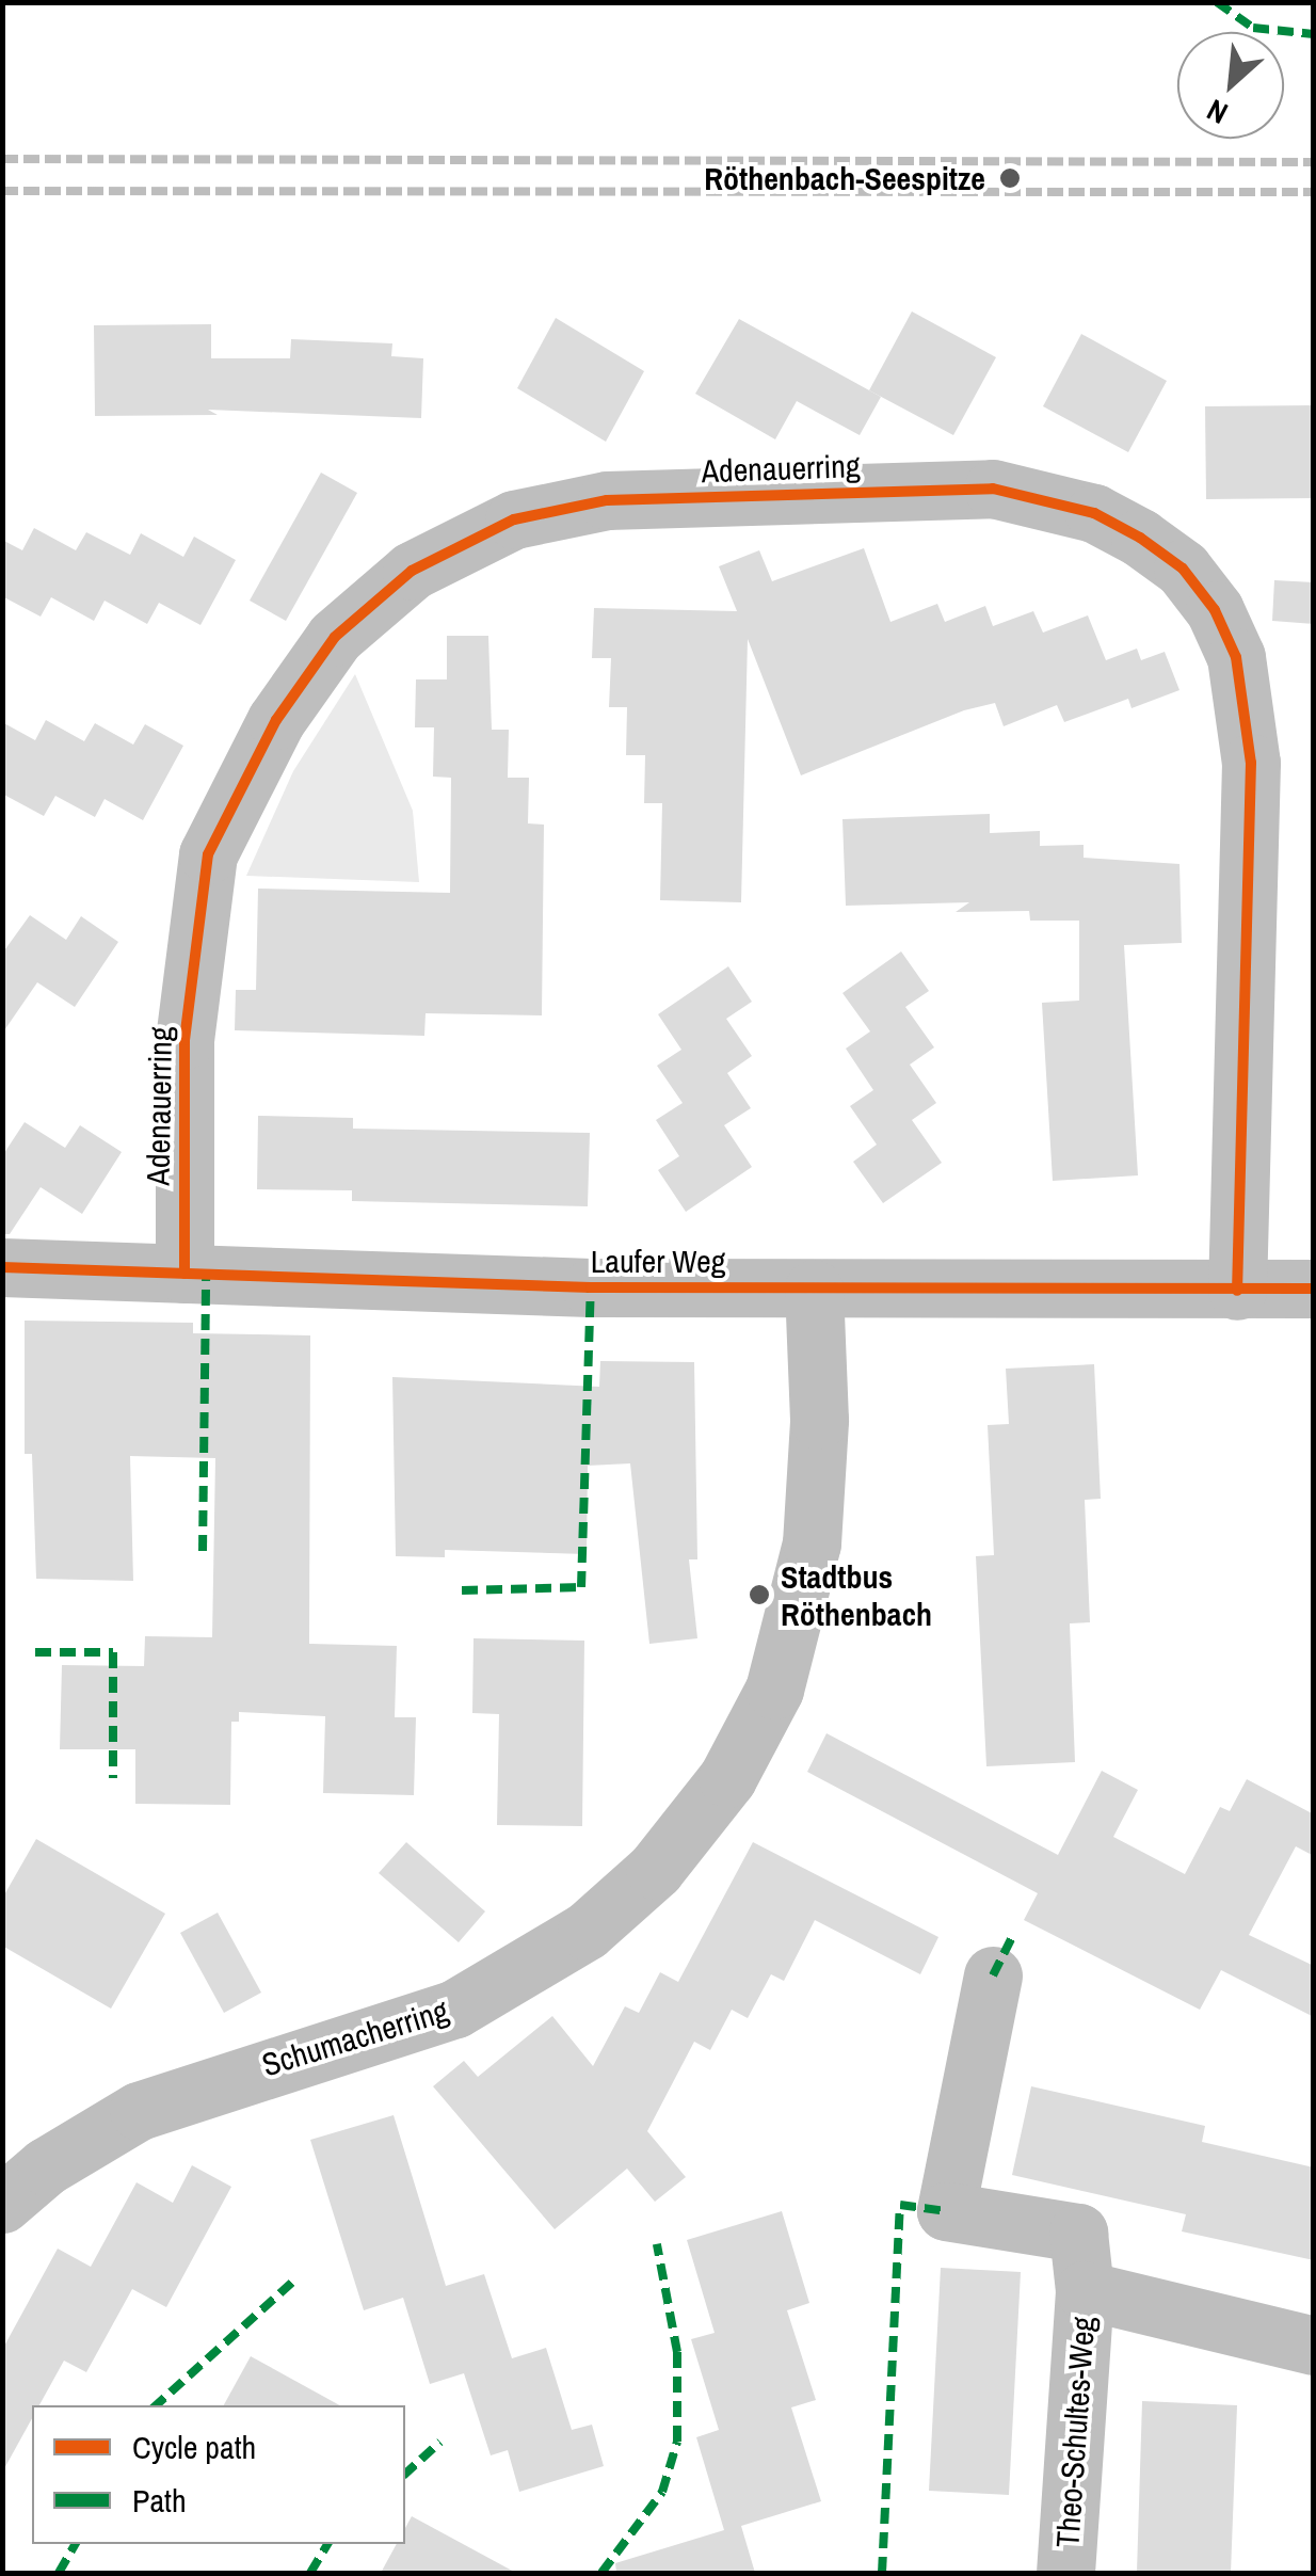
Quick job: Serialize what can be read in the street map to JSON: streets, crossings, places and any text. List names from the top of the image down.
{
  "streets": {
    "street": [
      "Adenauerring",
      "Laufer Weg",
      "Schumacherring",
      "Theo-Schultes-Weg"
    ]
  },
  "crossings": [
    ["Adenauerring", "Laufer Weg"],
    ["Laufer Weg", "Schumacherring"]
  ],
  "places": ["Röthenbach-Seespitze", "Stadtbus Röthenbach"],
  "legend": ["Cycle path", "Path"],
  "north": "bottom left"
}
